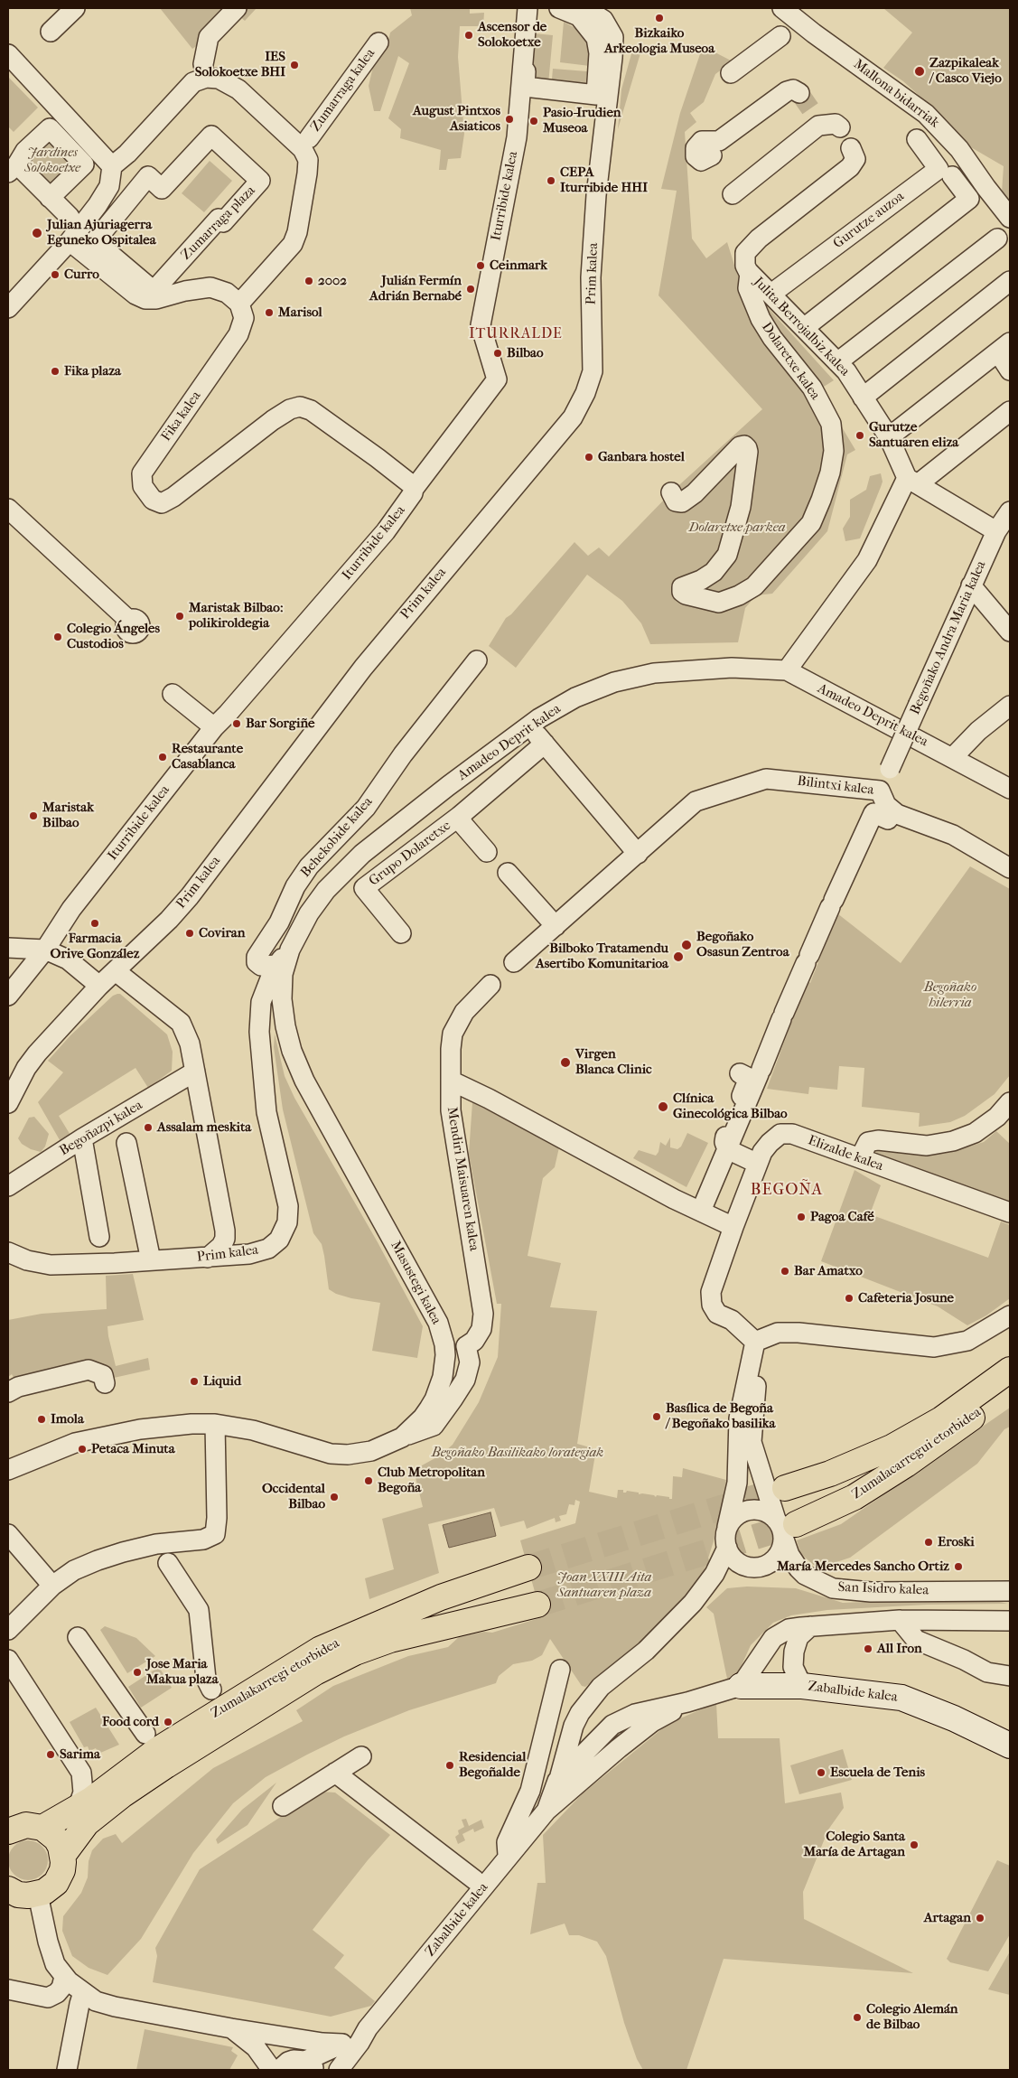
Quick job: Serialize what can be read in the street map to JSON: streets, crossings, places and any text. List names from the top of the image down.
{
  "streets": {
    "main road": ["Zumalacarregui etorbidea", "Zumalakarregi etorbidea"],
    "street": [
      "Zumarraga kalea",
      "Mallona bidarriak",
      "Iturribide kalea",
      "Gurutze auzoa",
      "Zumarraga plaza",
      "Prim kalea",
      "Julita Berrojalbiz kalea",
      "Dolaretxe kalea",
      "Fika kalea",
      "Begoñako Andra Maria kalea",
      "Amadeo Deprit kalea",
      "Bilintxi kalea",
      "Behekobide kalea",
      "Grupo Dolaretxe",
      "Begoñazpi kalea",
      "Elizalde kalea",
      "Mendiri Maisuaren kalea",
      "Masustegi kalea",
      "San Isidro kalea",
      "Zabalbide kalea"
    ]
  },
  "crossings": [
    ["Iturribide kalea", "Fika kalea"],
    ["Gurutze auzoa", "Julita Berrojalbiz kalea"],
    ["Prim kalea", "Amadeo Deprit kalea"],
    ["Prim kalea", "Behekobide kalea"],
    ["Prim kalea", "Masustegi kalea"],
    ["Julita Berrojalbiz kalea", "Dolaretxe kalea"],
    ["Begoñako Andra Maria kalea", "Bilintxi kalea"],
    ["Amadeo Deprit kalea", "Masustegi kalea"],
    ["Zumalacarregui etorbidea", "San Isidro kalea"]
  ],
  "districts": ["ITURRALDE", "BEGOÑA"],
  "parks": [
    "Jardines Solokoetxe",
    "Dolaretxe parkea",
    "Begoñako hilerria",
    "Begoñako Basilikako lorategiak",
    "Joan XXIII Aita Santuaren plaza"
  ],
  "places": [
    "Bizkaiko Arkeologia Museoa",
    "Ascensor de Solokoetxe",
    "IES Solokoetxe BHI",
    "Zazpikaleak / Casco Viejo",
    "August Pintxos Asiaticos",
    "Pasio-Irudien Museoa",
    "CEPA Iturribide HHI",
    "Julian Ajuriagerra Eguneko Ospitalea",
    "Ceinmark",
    "Curro",
    "2002",
    "Julián Fermín Adrián Bernabé",
    "Marisol",
    "Bilbao",
    "Fika plaza",
    "Gurutze Santuaren eliza",
    "Ganbara hostel",
    "Maristak Bilbao: polikiroldegia",
    "Colegio Ángeles Custodios",
    "Bar Sorgiñe",
    "Restaurante Casablanca",
    "Maristak Bilbao",
    "Farmacia Orive González",
    "Coviran",
    "Begoñako Osasun Zentroa",
    "Bilboko Tratamendu Asertibo Komunitarioa",
    "Virgen Blanca Clinic",
    "Clínica Ginecológica Bilbao",
    "Assalam meskita",
    "Pagoa Café",
    "Bar Amatxo",
    "Cafeteria Josune",
    "Liquid",
    "Basílica de Begoña / Begoñako basilika",
    "Imola",
    "Petaca Minuta",
    "Club Metropolitan Begoña",
    "Occidental Bilbao",
    "Eroski",
    "María Mercedes Sancho Ortiz",
    "All Iron",
    "Jose Maria Makua plaza",
    "Food cord",
    "Sarima",
    "Residencial Begoñalde",
    "Escuela de Tenis",
    "Colegio Santa María de Artagan",
    "Artagan",
    "Colegio Alemán de Bilbao"
  ]
}
